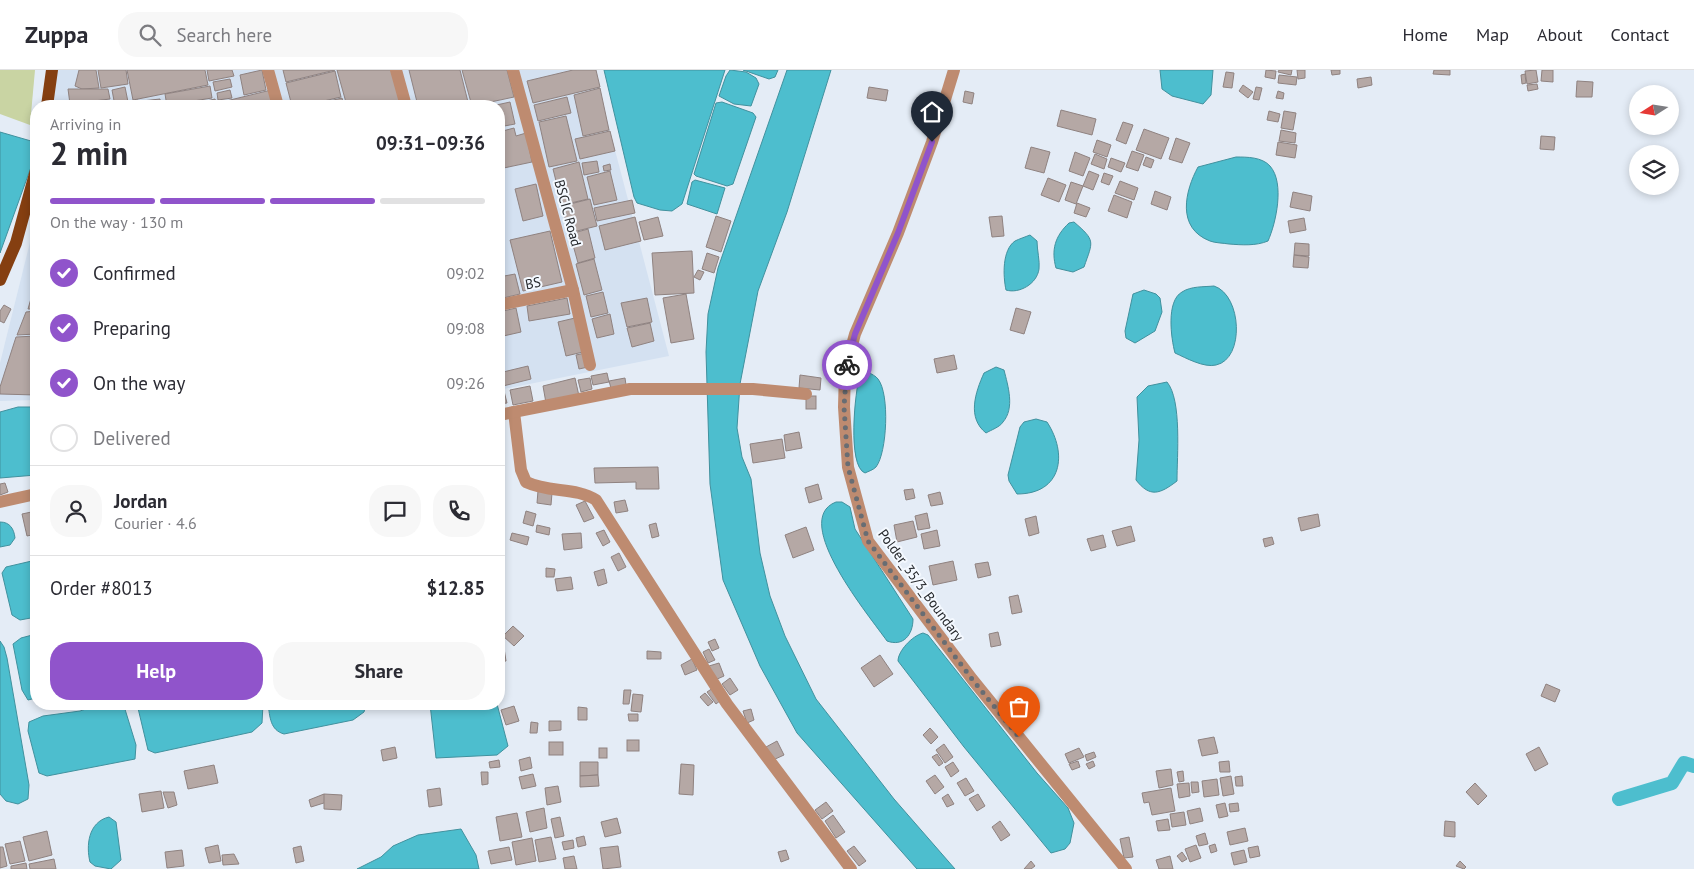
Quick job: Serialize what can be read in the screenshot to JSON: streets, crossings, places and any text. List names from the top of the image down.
{
  "streets": {
    "street": ["BSCIC Road", "BS", "Polder_35/3_Boundary"]
  },
  "crossings": [
    ["BSCIC Road", "BS"]
  ],
  "north": "left",
  "page": {
    "header": "Zuppa",
    "search": "Search here",
    "nav": [
      "Home",
      "Map",
      "About",
      "Contact"
    ],
    "heading": ["2 min", "Arriving in", "09:31–09:36"],
    "panel": [
      "Jordan",
      "Courier · 4.6",
      "Order #8013",
      "$12.85"
    ],
    "bar": "On the way · 130 m",
    "list": [
      ["Confirmed", "09:02"],
      ["Preparing", "09:08"],
      ["On the way", "09:26"],
      "Delivered"
    ],
    "buttons": ["Help", "Share"]
  }
}
